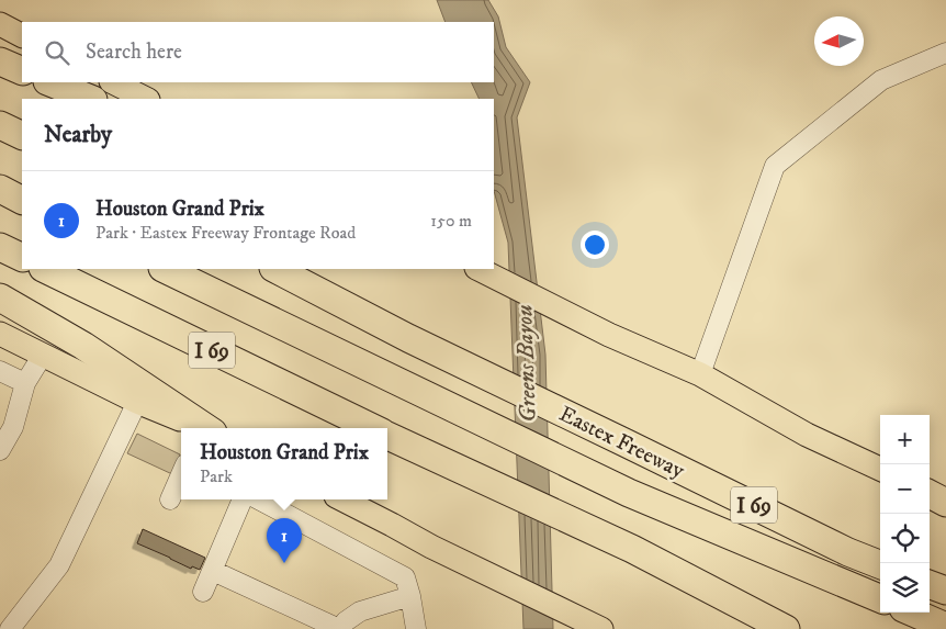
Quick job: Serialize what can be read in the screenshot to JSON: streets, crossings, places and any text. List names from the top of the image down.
{
  "streets": {
    "highway": ["I 69", "Eastex Freeway"]
  },
  "water": ["Greens Bayou"],
  "north": "left",
  "page": {
    "search": "Search here",
    "heading": "Nearby",
    "list": [
      {
        "mark": "1",
        "name": "Houston Grand Prix",
        "note": "Park · Eastex Freeway Frontage Road",
        "value": "150 m"
      }
    ],
    "map_buttons": ["+", "−"],
    "popup": ["Houston Grand Prix", "Park"],
    "pins": "1"
  }
}
